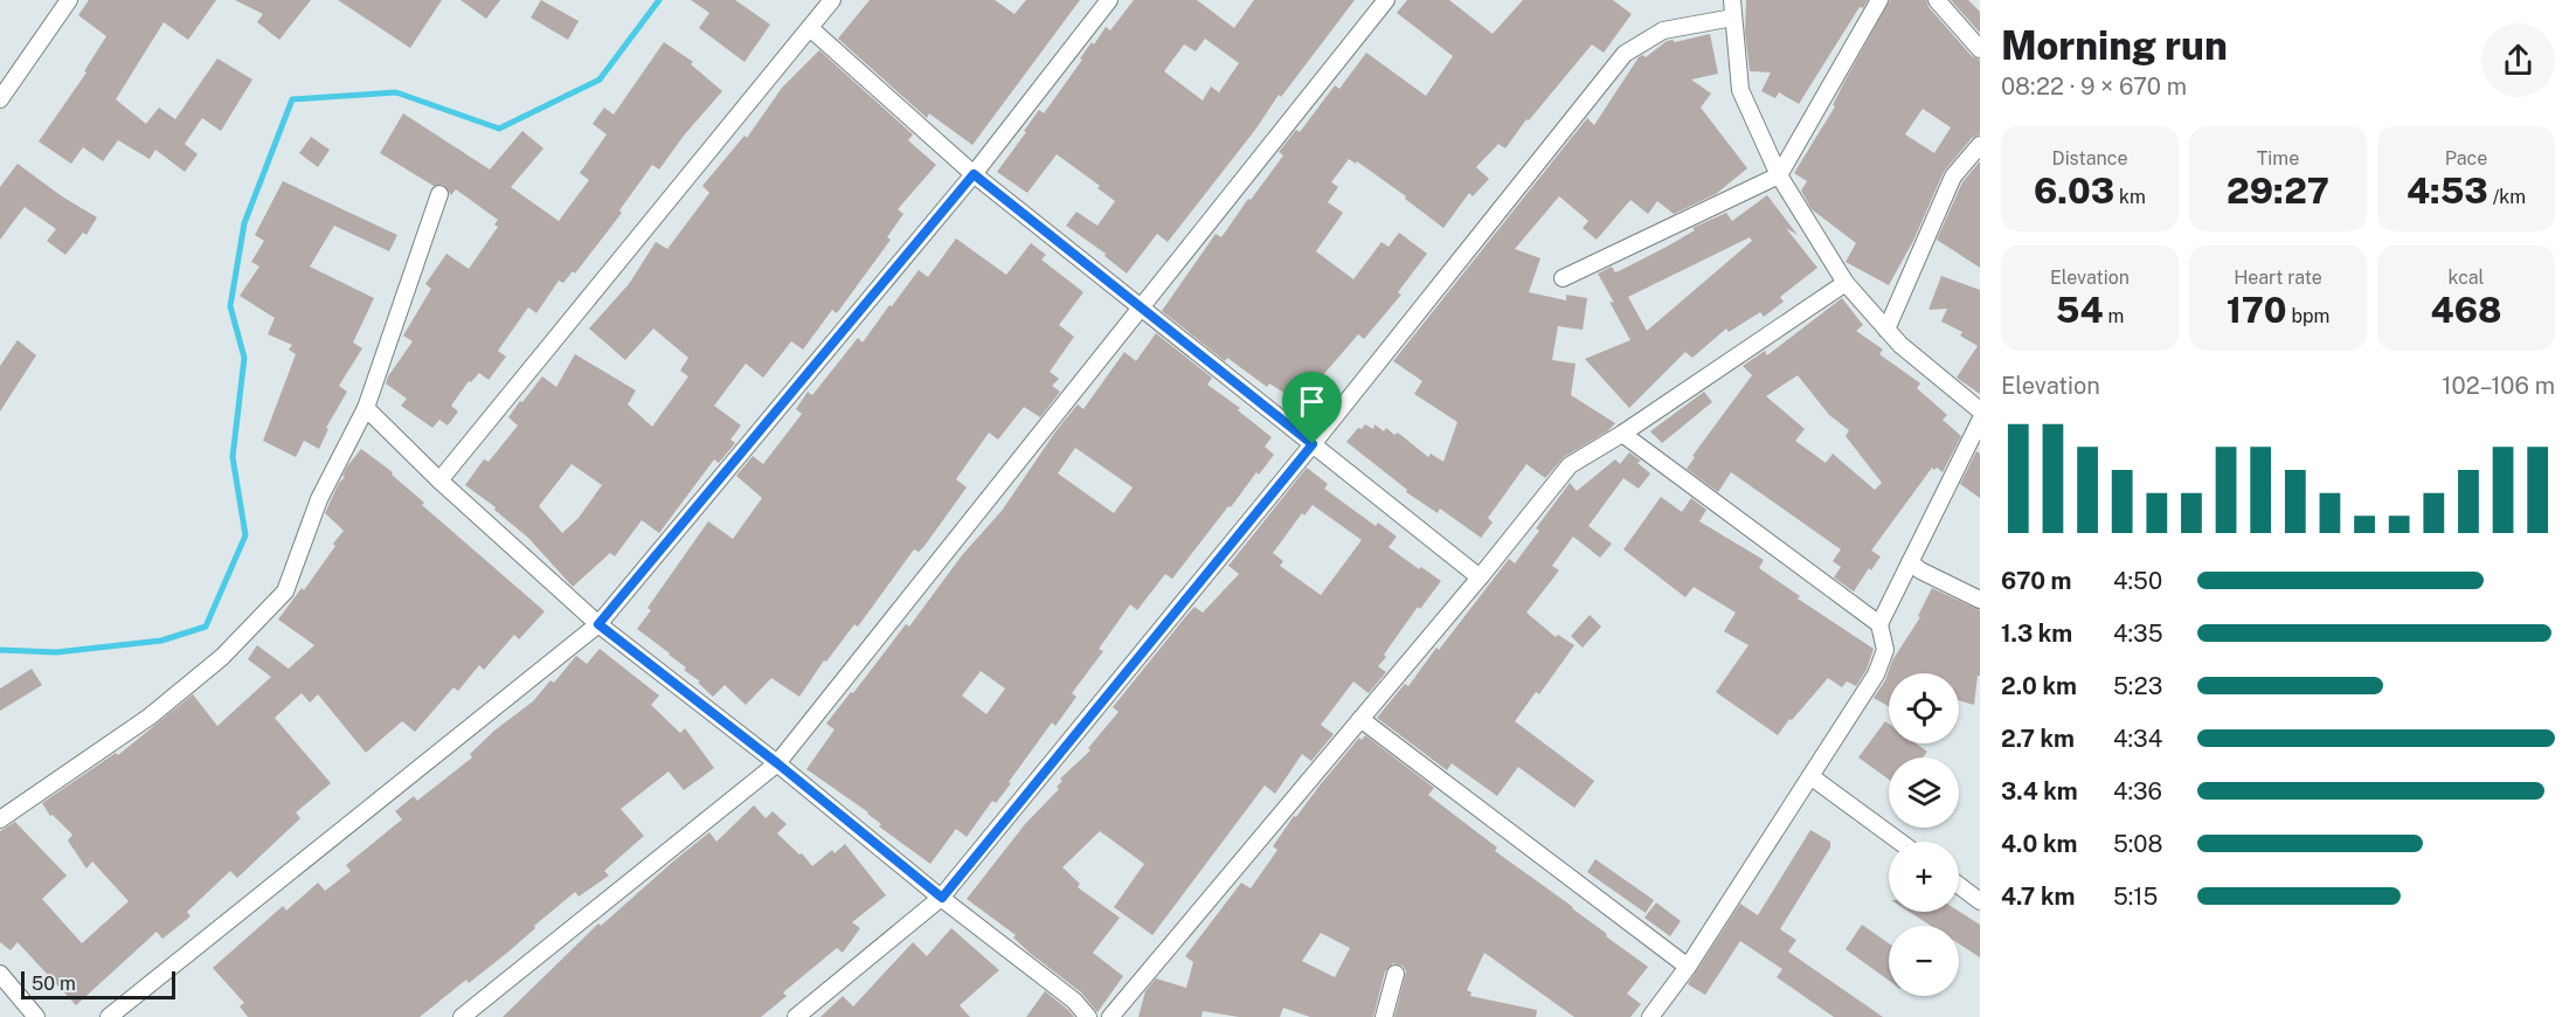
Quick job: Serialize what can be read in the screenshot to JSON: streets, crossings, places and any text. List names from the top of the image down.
{
  "scale_bar": "50 m",
  "page": {
    "heading": ["Morning run", "08:22 · 9 × 670 m"],
    "stats": [
      ["Distance", "6.03 km"],
      ["Time", "29:27"],
      ["Pace", "4:53 /km"],
      ["Elevation", "54 m"],
      ["Heart rate", "170 bpm"],
      ["kcal", "468"]
    ],
    "chart": ["Elevation", "102–106 m"],
    "list": [
      {
        "name": "670 m",
        "note": "4:50"
      },
      {
        "name": "1.3 km",
        "note": "4:35"
      },
      {
        "name": "2.0 km",
        "note": "5:23"
      },
      {
        "name": "2.7 km",
        "note": "4:34"
      },
      {
        "name": "3.4 km",
        "note": "4:36"
      },
      {
        "name": "4.0 km",
        "note": "5:08"
      },
      {
        "name": "4.7 km",
        "note": "5:15"
      }
    ],
    "map_buttons": ["+", "−"],
    "scale": "50 m"
  }
}
